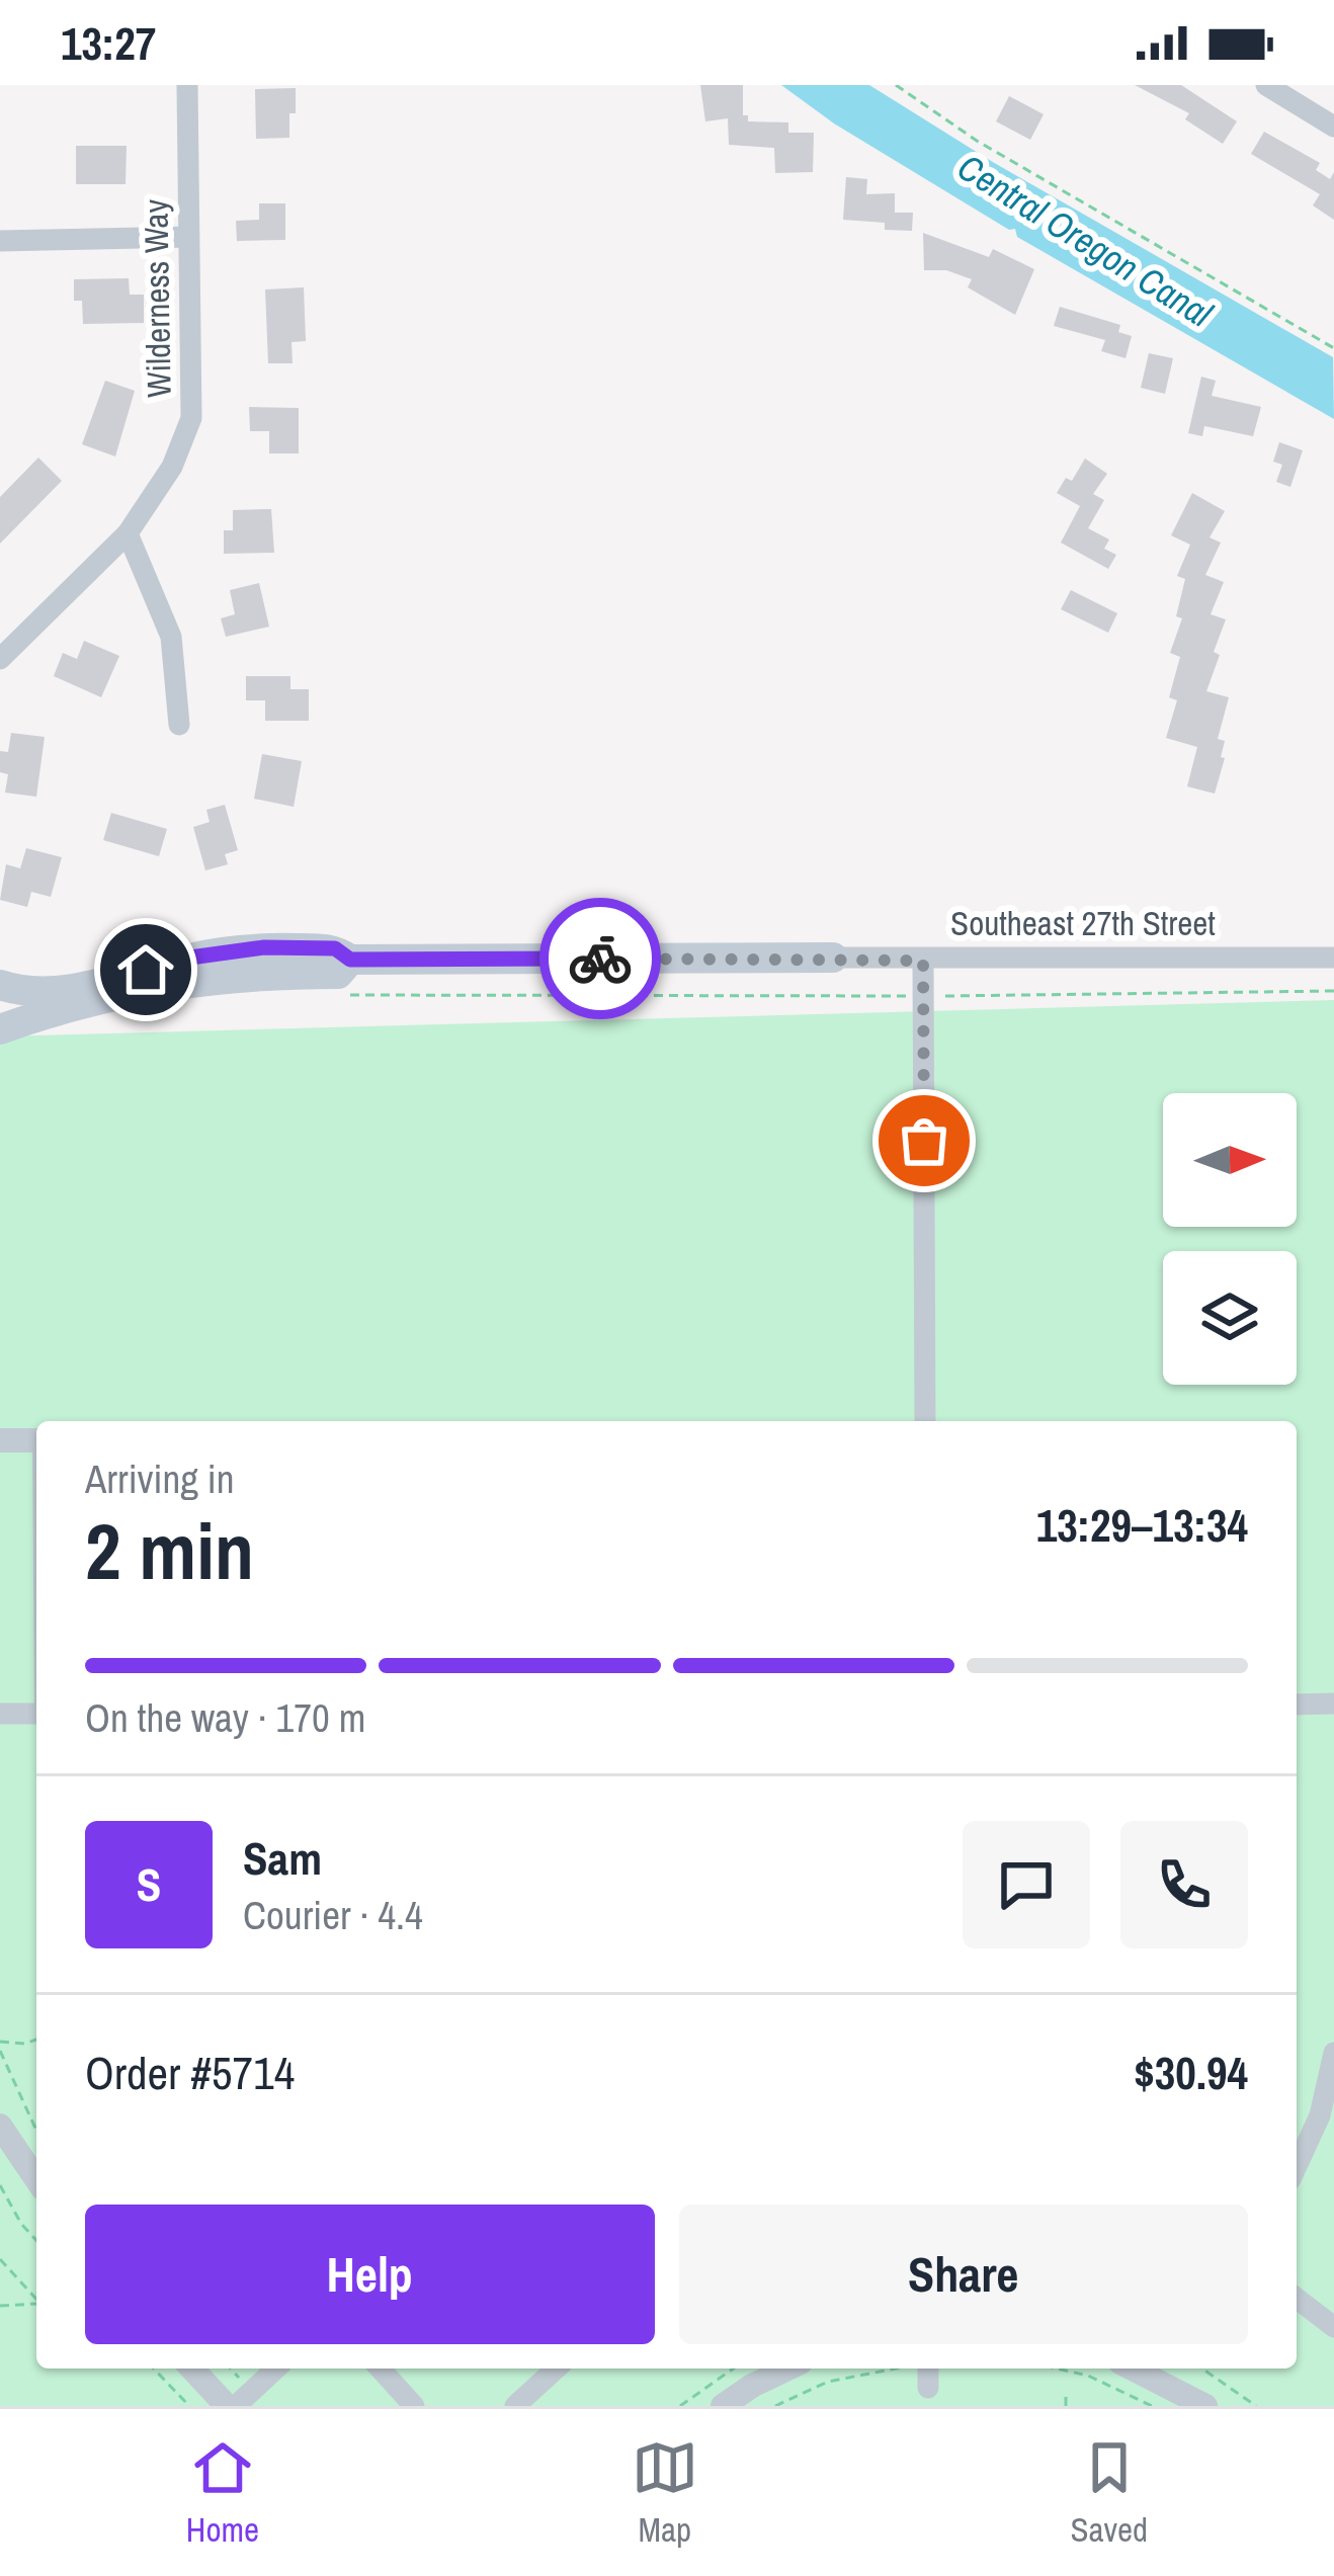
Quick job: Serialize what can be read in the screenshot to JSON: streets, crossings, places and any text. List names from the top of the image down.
{
  "streets": {
    "street": ["Wilderness Way", "Southeast 27th Street"]
  },
  "water": ["Central Oregon Canal"],
  "north": "right",
  "page": {
    "status": "13:27",
    "heading": ["2 min", "Arriving in", "13:29–13:34"],
    "panel": [
      "Sam",
      "Courier · 4.4",
      "Order #5714",
      "$30.94"
    ],
    "bar": "On the way · 170 m",
    "round": "S",
    "buttons": ["Help", "Share"],
    "tabs": ["Home", "Map", "Saved"]
  }
}
